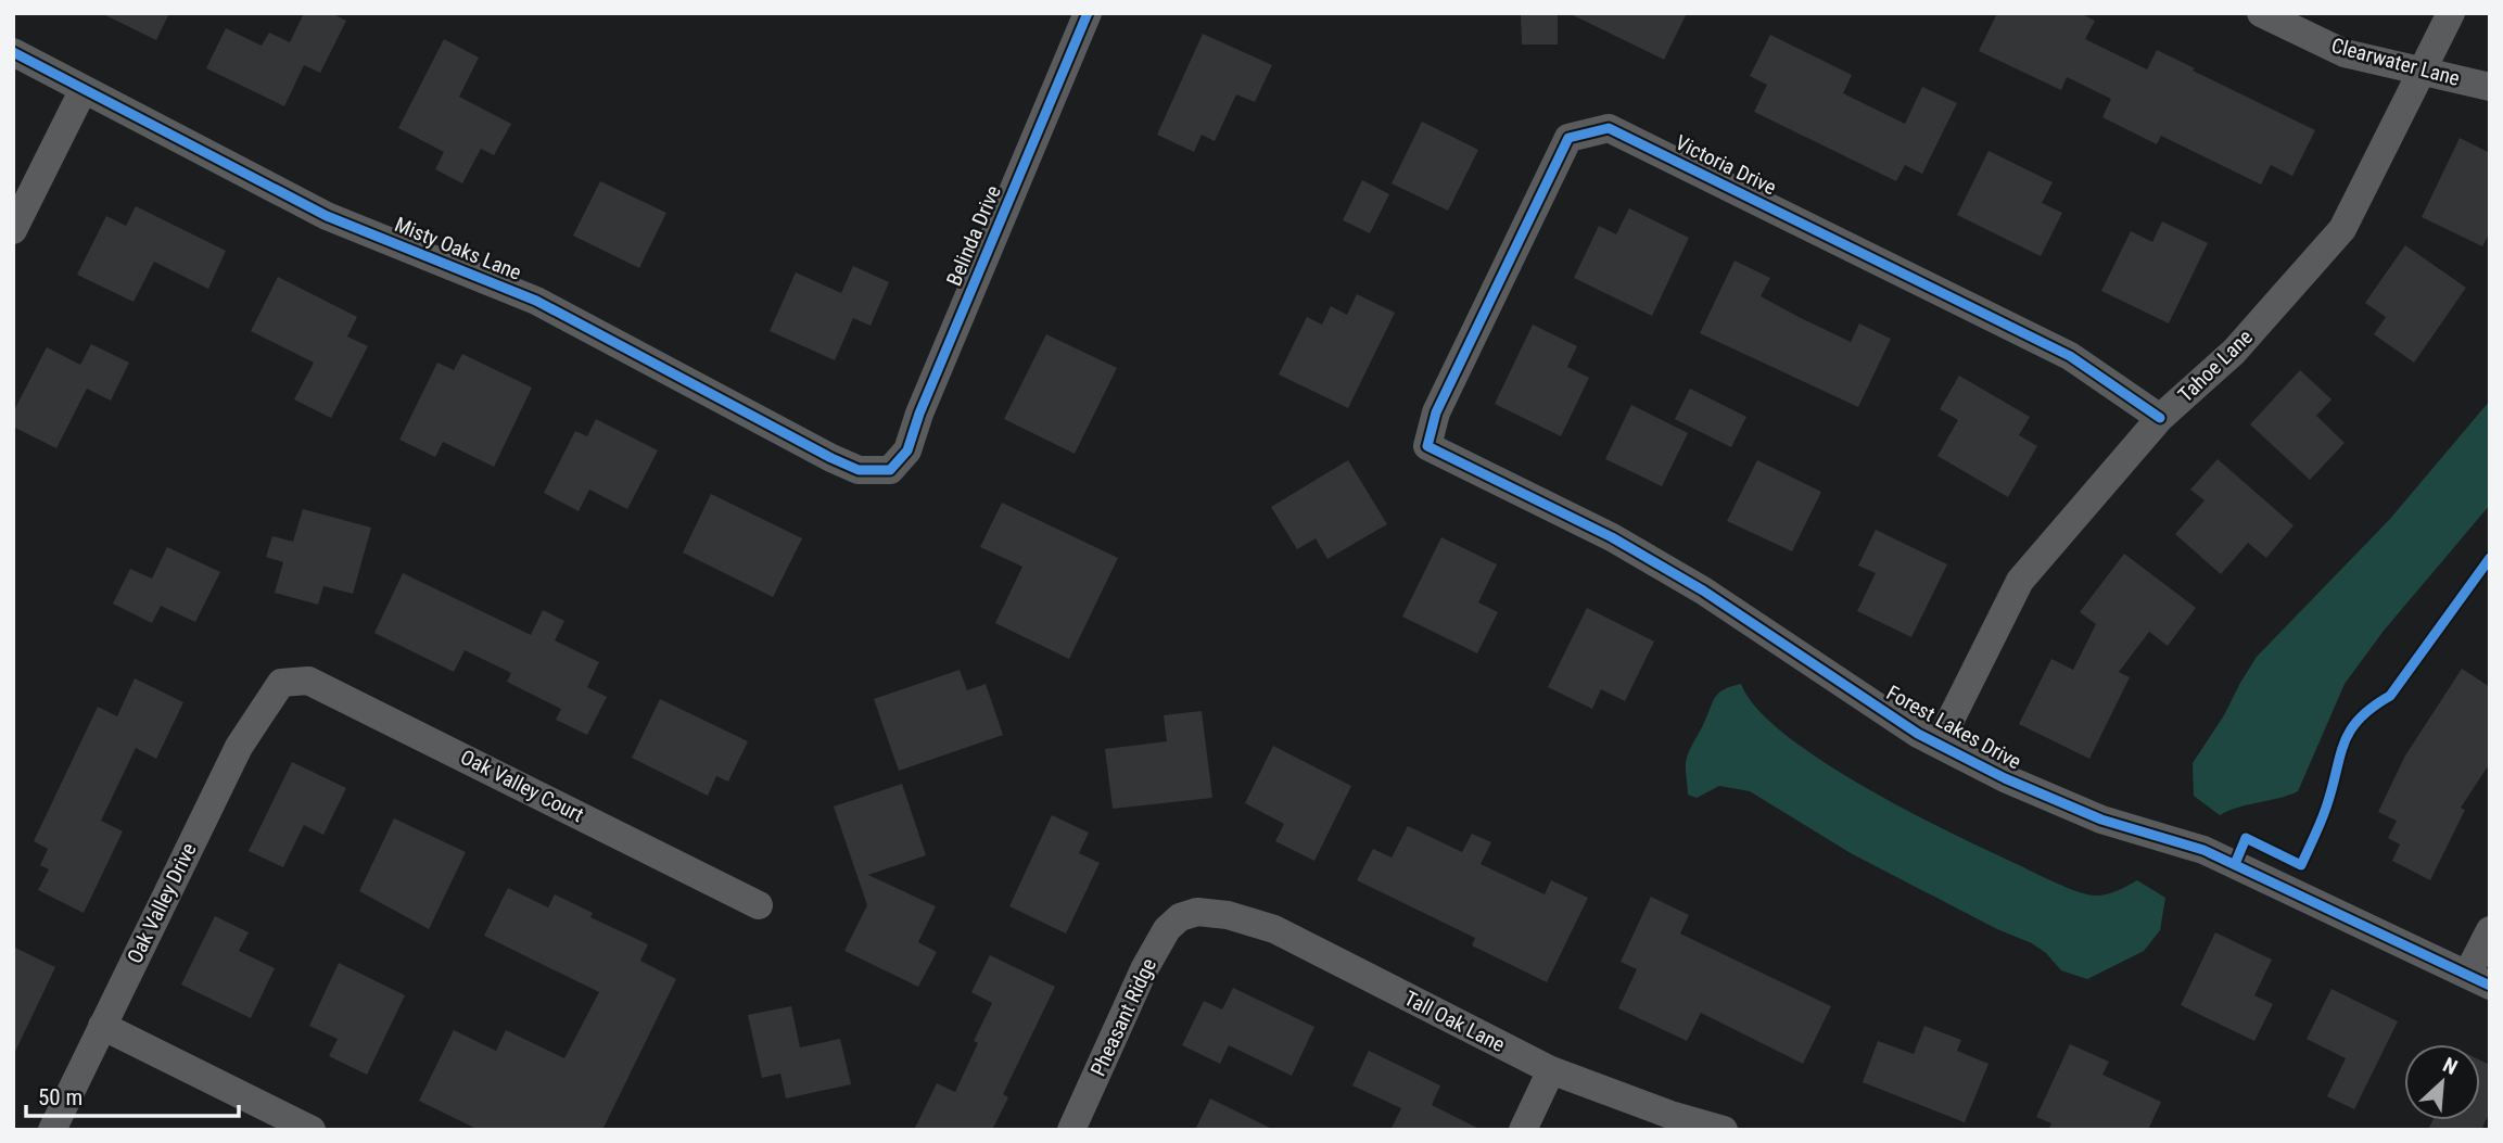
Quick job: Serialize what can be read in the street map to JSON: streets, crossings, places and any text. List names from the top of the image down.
{
  "streets": {
    "street": [
      "Clearwater Lane",
      "Victoria Drive",
      "Belinda Drive",
      "Misty Oaks Lane",
      "Tahoe Lane",
      "Forest Lakes Drive",
      "Oak Valley Court",
      "Oak Valley Drive",
      "Pheasant Ridge",
      "Tall Oak Lane"
    ]
  },
  "crossings": [
    ["Clearwater Lane", "Tahoe Lane"],
    ["Victoria Drive", "Tahoe Lane"],
    ["Victoria Drive", "Forest Lakes Drive"],
    ["Belinda Drive", "Misty Oaks Lane"],
    ["Tahoe Lane", "Forest Lakes Drive"],
    ["Oak Valley Court", "Oak Valley Drive"],
    ["Pheasant Ridge", "Tall Oak Lane"]
  ],
  "scale_bar": "50 m",
  "north": "top right"
}
